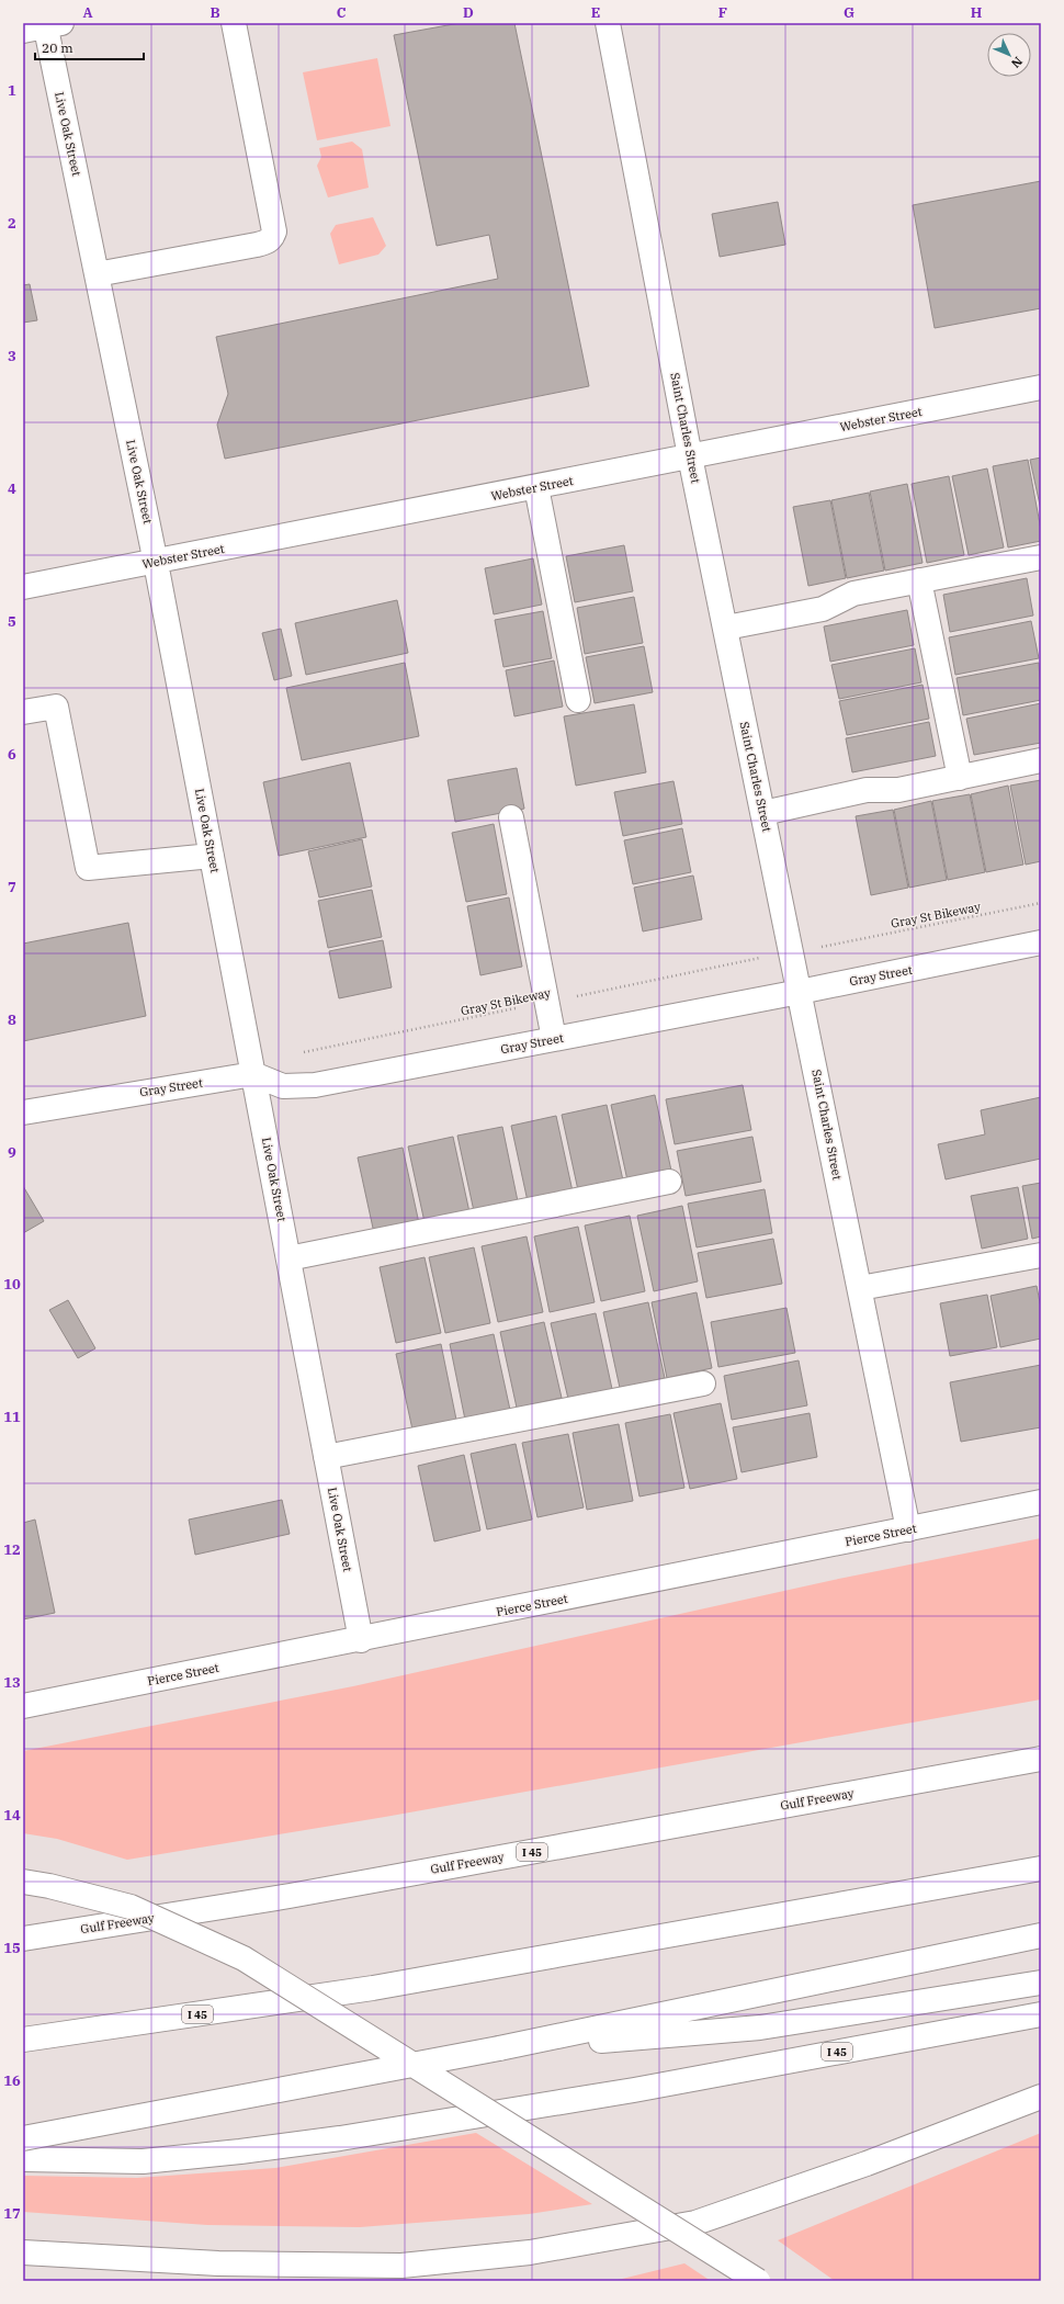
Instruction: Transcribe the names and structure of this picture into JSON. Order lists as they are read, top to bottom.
{
  "streets": {
    "main road": [
      "Live Oak Street",
      "Webster Street",
      "Saint Charles Street",
      "Gray Street",
      "Pierce Street",
      "Gulf Freeway",
      "I 45"
    ],
    "path": ["Gray St Bikeway"]
  },
  "crossings": [
    ["Live Oak Street", "Webster Street"],
    ["Live Oak Street", "Gray St Bikeway"],
    ["Live Oak Street", "Gray Street"],
    ["Live Oak Street", "Pierce Street"],
    ["Webster Street", "Saint Charles Street"],
    ["Saint Charles Street", "Gray Street"],
    ["Saint Charles Street", "Pierce Street"],
    ["Gray St Bikeway", "Gray Street"]
  ],
  "scale_bar": "20 m",
  "north": "bottom right",
  "grid": {
    "columns": [
      "A",
      "B",
      "C",
      "D",
      "E",
      "F",
      "G",
      "H"
    ],
    "rows": [
      "1",
      "2",
      "3",
      "4",
      "5",
      "6",
      "7",
      "8",
      "9",
      "10",
      "11",
      "12",
      "13",
      "14",
      "15",
      "16",
      "17"
    ]
  }
}
